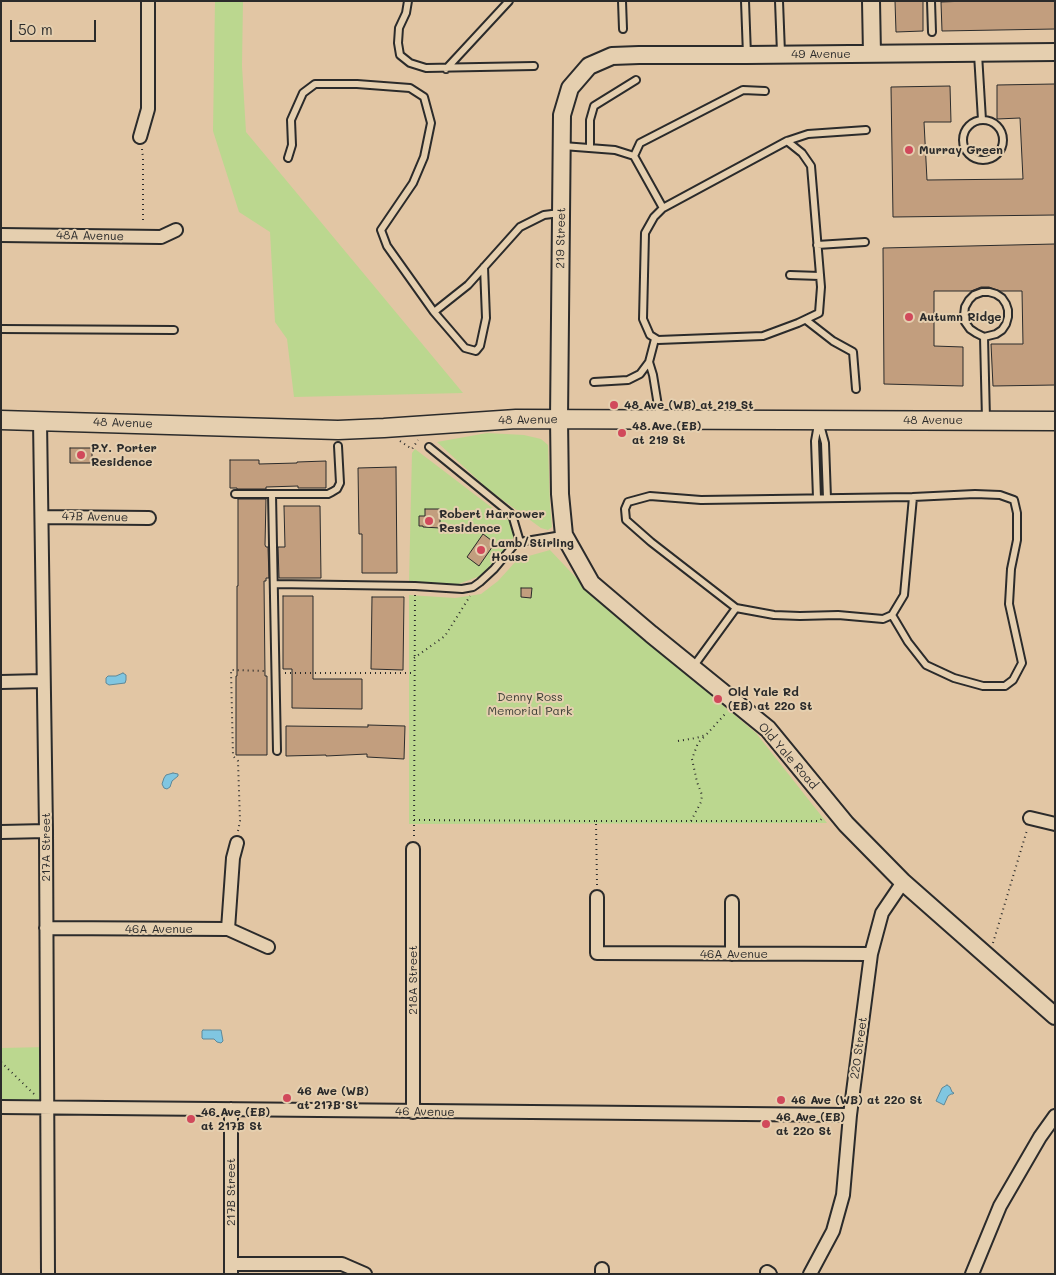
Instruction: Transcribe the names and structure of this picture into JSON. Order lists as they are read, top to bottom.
{
  "streets": {
    "main road": ["48 Avenue"],
    "street": [
      "49 Avenue",
      "48A Avenue",
      "219 Street",
      "47B Avenue",
      "Old Yale Road",
      "217A Street",
      "46A Avenue",
      "218A Street",
      "220 Street",
      "46 Avenue",
      "217B Street"
    ]
  },
  "crossings": [
    ["49 Avenue", "219 Street"],
    ["219 Street", "48 Avenue"],
    ["219 Street", "Old Yale Road"],
    ["48 Avenue", "Old Yale Road"],
    ["48 Avenue", "217A Street"],
    ["47B Avenue", "217A Street"],
    ["Old Yale Road", "220 Street"],
    ["217A Street", "46A Avenue"],
    ["217A Street", "46 Avenue"],
    ["46A Avenue", "220 Street"],
    ["218A Street", "46 Avenue"],
    ["220 Street", "46 Avenue"],
    ["46 Avenue", "217B Street"]
  ],
  "parks": ["Denny Ross Memorial Park"],
  "places": [
    "Murray Green",
    "Autumn Ridge",
    "48 Ave (WB) at 219 St",
    "48 Ave (EB) at 219 St",
    "P.Y. Porter Residence",
    "Robert Harrower Residence",
    "Lamb/Stirling House",
    "Old Yale Rd (EB) at 220 St",
    "46 Ave (WB) at 217B St",
    "46 Ave (WB) at 220 St",
    "46 Ave (EB) at 217B St",
    "46 Ave (EB) at 220 St"
  ],
  "scale_bar": "50 m"
}
